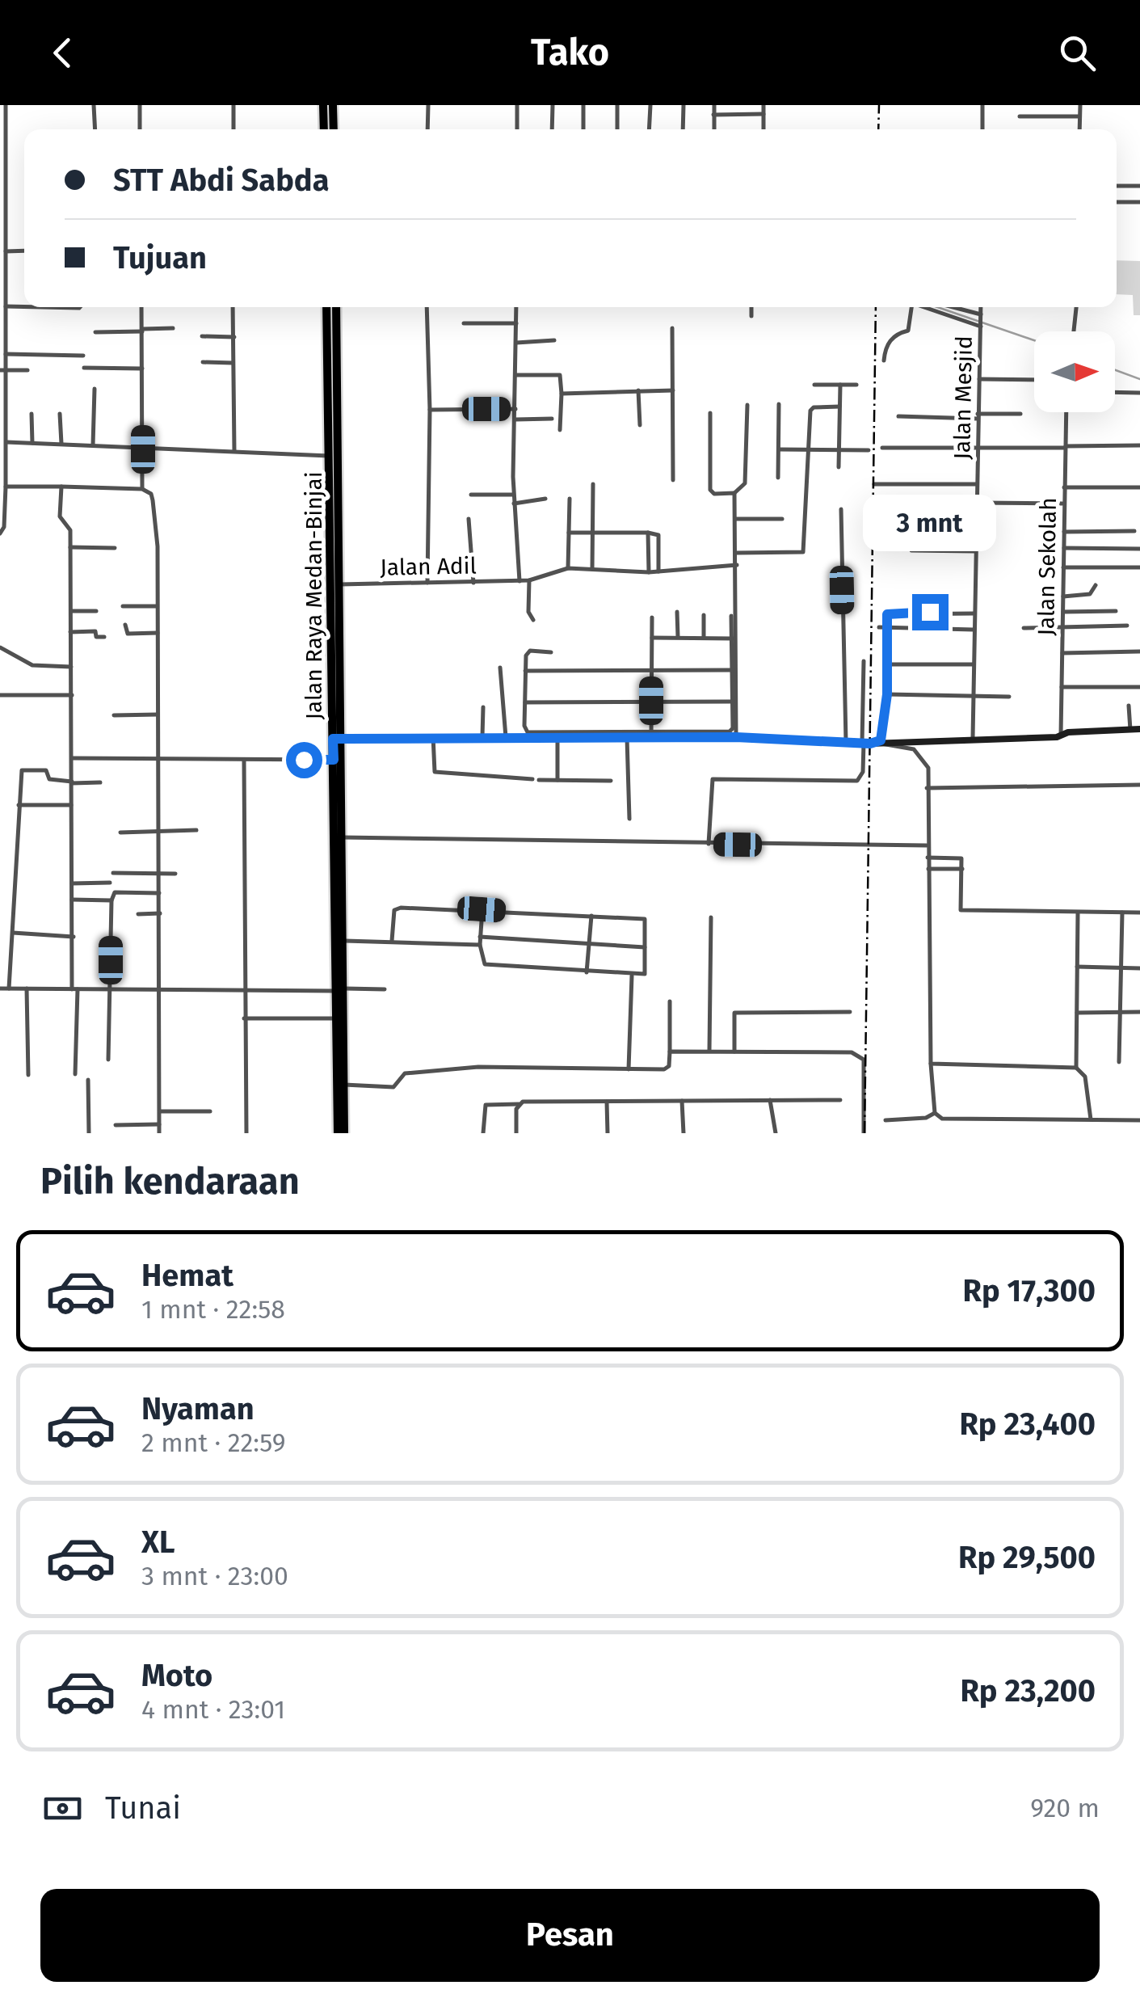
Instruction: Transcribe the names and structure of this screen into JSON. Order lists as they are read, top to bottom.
{
  "streets": {
    "highway": ["Jalan Raya Medan-Binjai"],
    "street": ["Jalan Mesjid", "Jalan Adil", "Jalan Sekolah"]
  },
  "crossings": [
    ["Jalan Adil", "Jalan Raya Medan-Binjai"]
  ],
  "north": "right",
  "page": {
    "header": "Tako",
    "banner": ["STT Abdi Sabda", "Tujuan"],
    "bubble": "3 mnt",
    "heading": "Pilih kendaraan",
    "list": [
      {
        "name": "Hemat",
        "note": "1 mnt · 22:58",
        "value": "Rp 17,300"
      },
      {
        "name": "Nyaman",
        "note": "2 mnt · 22:59",
        "value": "Rp 23,400"
      },
      {
        "name": "XL",
        "note": "3 mnt · 23:00",
        "value": "Rp 29,500"
      },
      {
        "name": "Moto",
        "note": "4 mnt · 23:01",
        "value": "Rp 23,200"
      }
    ],
    "pay": ["Tunai", "920 m"],
    "buttons": "Pesan"
  }
}
